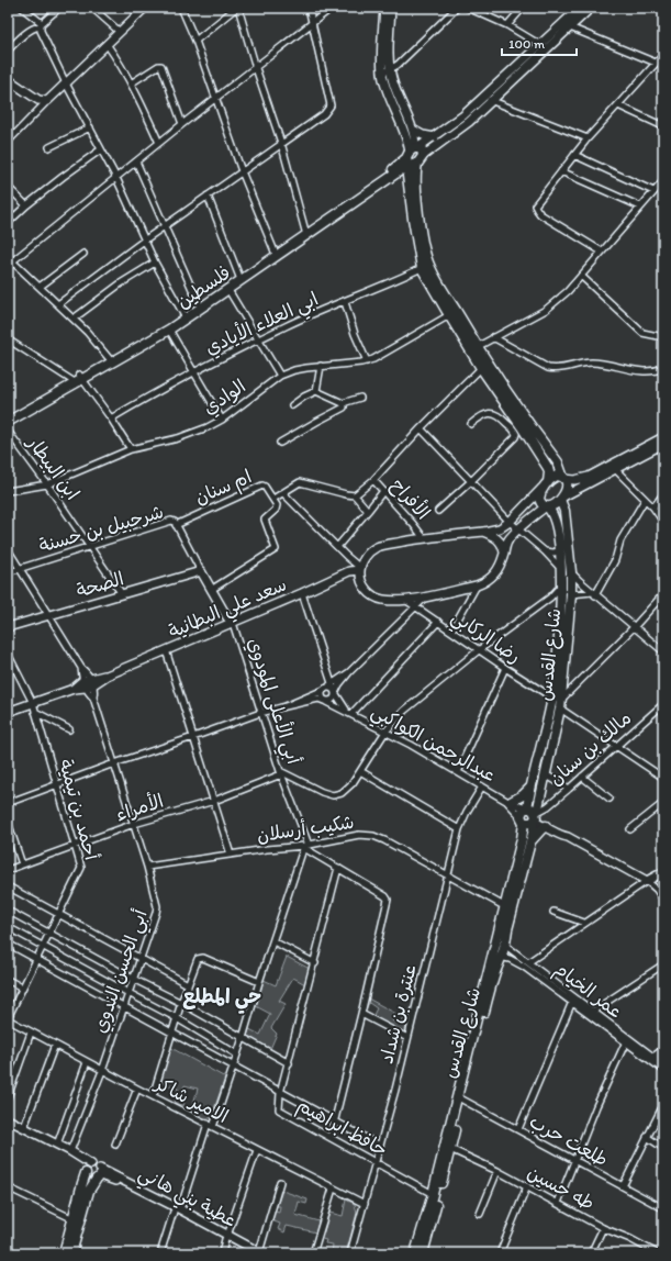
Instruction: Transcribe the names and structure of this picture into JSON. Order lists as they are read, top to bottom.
{
  "streets": {
    "main road": [
      "فلسطين",
      "الصحة",
      "سعد علي البطانية",
      "شارع القدس",
      "أبي الأعلى المودوي",
      "عطية بني هاني"
    ],
    "street": [
      "ابي العلاء الأيادي",
      "الوادي",
      "ابن البيطار",
      "ام سنان",
      "الأفراح",
      "شرحبيل بن حسنة",
      "رضا الركابي",
      "عبدالرحمن الكواكبي",
      "مالك بن سنان",
      "الأمراء",
      "أحمد بن تيمية",
      "شكيب أرسلان",
      "أبي الحسن الندوي",
      "عمر الخيام",
      "عنترة بن شداد",
      "الامير شاكر",
      "حافظ ابراهيم",
      "طلعت حرب",
      "طه حسين"
    ]
  },
  "crossings": [
    ["الوادي", "ابن البيطار"],
    ["ابن البيطار", "شرحبيل بن حسنة"],
    ["ابن البيطار", "الصحة"],
    ["ام سنان", "شرحبيل بن حسنة"],
    ["ام سنان", "أبي الأعلى المودوي"],
    ["شرحبيل بن حسنة", "الصحة"],
    ["شرحبيل بن حسنة", "أبي الأعلى المودوي"],
    ["الصحة", "أبي الأعلى المودوي"],
    ["سعد علي البطانية", "أبي الأعلى المودوي"],
    ["سعد علي البطانية", "عبدالرحمن الكواكبي"],
    ["سعد علي البطانية", "أحمد بن تيمية"],
    ["سعد علي البطانية", "أبي الحسن الندوي"],
    ["رضا الركابي", "شارع القدس"],
    ["رضا الركابي", "مالك بن سنان"],
    ["شارع القدس", "مالك بن سنان"],
    ["شارع القدس", "عمر الخيام"],
    ["شارع القدس", "طلعت حرب"],
    ["شارع القدس", "طه حسين"],
    ["أبي الأعلى المودوي", "الأمراء"],
    ["أبي الأعلى المودوي", "شكيب أرسلان"],
    ["عبدالرحمن الكواكبي", "عنترة بن شداد"],
    ["الأمراء", "أحمد بن تيمية"],
    ["الأمراء", "أبي الحسن الندوي"],
    ["أحمد بن تيمية", "الامير شاكر"],
    ["شكيب أرسلان", "أبي الحسن الندوي"],
    ["شكيب أرسلان", "عنترة بن شداد"],
    ["أبي الحسن الندوي", "الامير شاكر"],
    ["عنترة بن شداد", "الامير شاكر"],
    ["عنترة بن شداد", "حافظ ابراهيم"]
  ],
  "districts": ["حي المطلع"],
  "scale_bar": "100 m"
}
